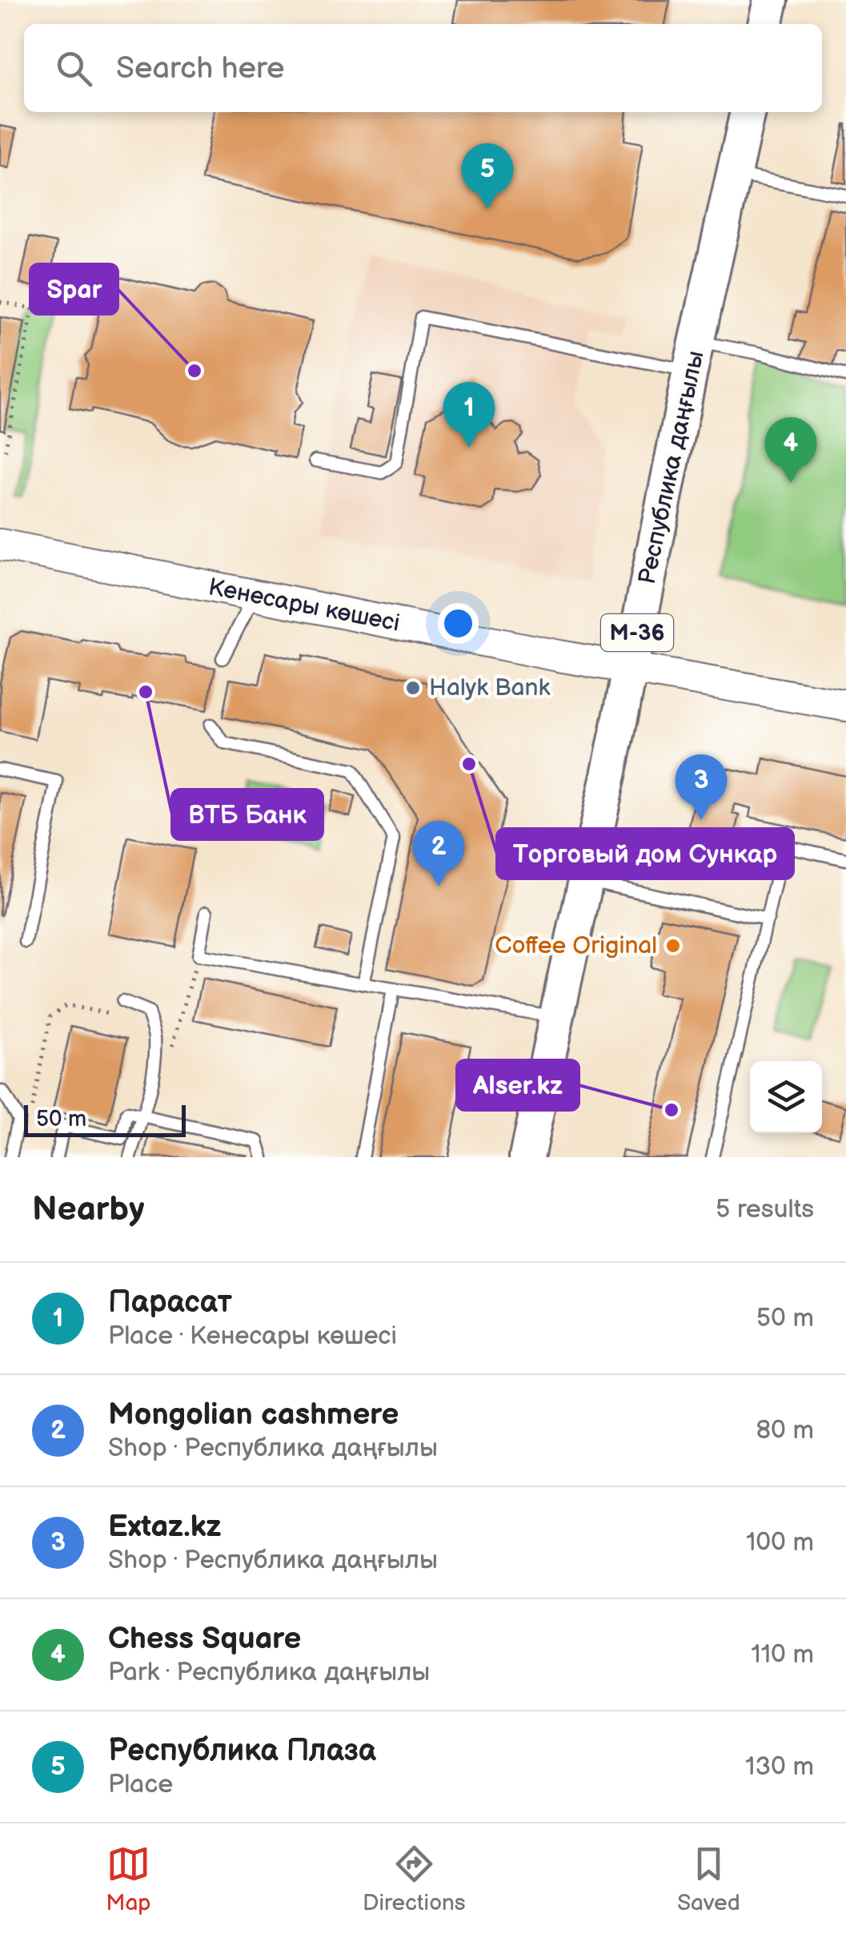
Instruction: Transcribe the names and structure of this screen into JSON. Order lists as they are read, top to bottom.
{
  "streets": {
    "main road": ["Республика даңғылы", "Кенесары көшесі", "M-36"]
  },
  "crossings": [
    ["Республика даңғылы", "Кенесары көшесі"]
  ],
  "places": [
    "Spar",
    "Halyk Bank",
    "ВТБ Банк",
    "Торговый дом Сункар",
    "Coffee Original",
    "Alser.kz"
  ],
  "scale_bar": "50 m",
  "page": {
    "search": "Search here",
    "pins": [
      "5",
      "1",
      "4",
      "3",
      "2"
    ],
    "scale": "50 m",
    "heading": ["Nearby", "5 results"],
    "list": [
      {
        "mark": "1",
        "name": "Парасат",
        "note": "Place · Кенесары көшесі",
        "value": "50 m"
      },
      {
        "mark": "2",
        "name": "Mongolian cashmere",
        "note": "Shop · Республика даңғылы",
        "value": "80 m"
      },
      {
        "mark": "3",
        "name": "Extaz.kz",
        "note": "Shop · Республика даңғылы",
        "value": "100 m"
      },
      {
        "mark": "4",
        "name": "Chess Square",
        "note": "Park · Республика даңғылы",
        "value": "110 m"
      },
      {
        "mark": "5",
        "name": "Республика Плаза",
        "note": "Place",
        "value": "130 m"
      }
    ],
    "nav": ["Map", "Directions", "Saved"]
  }
}
